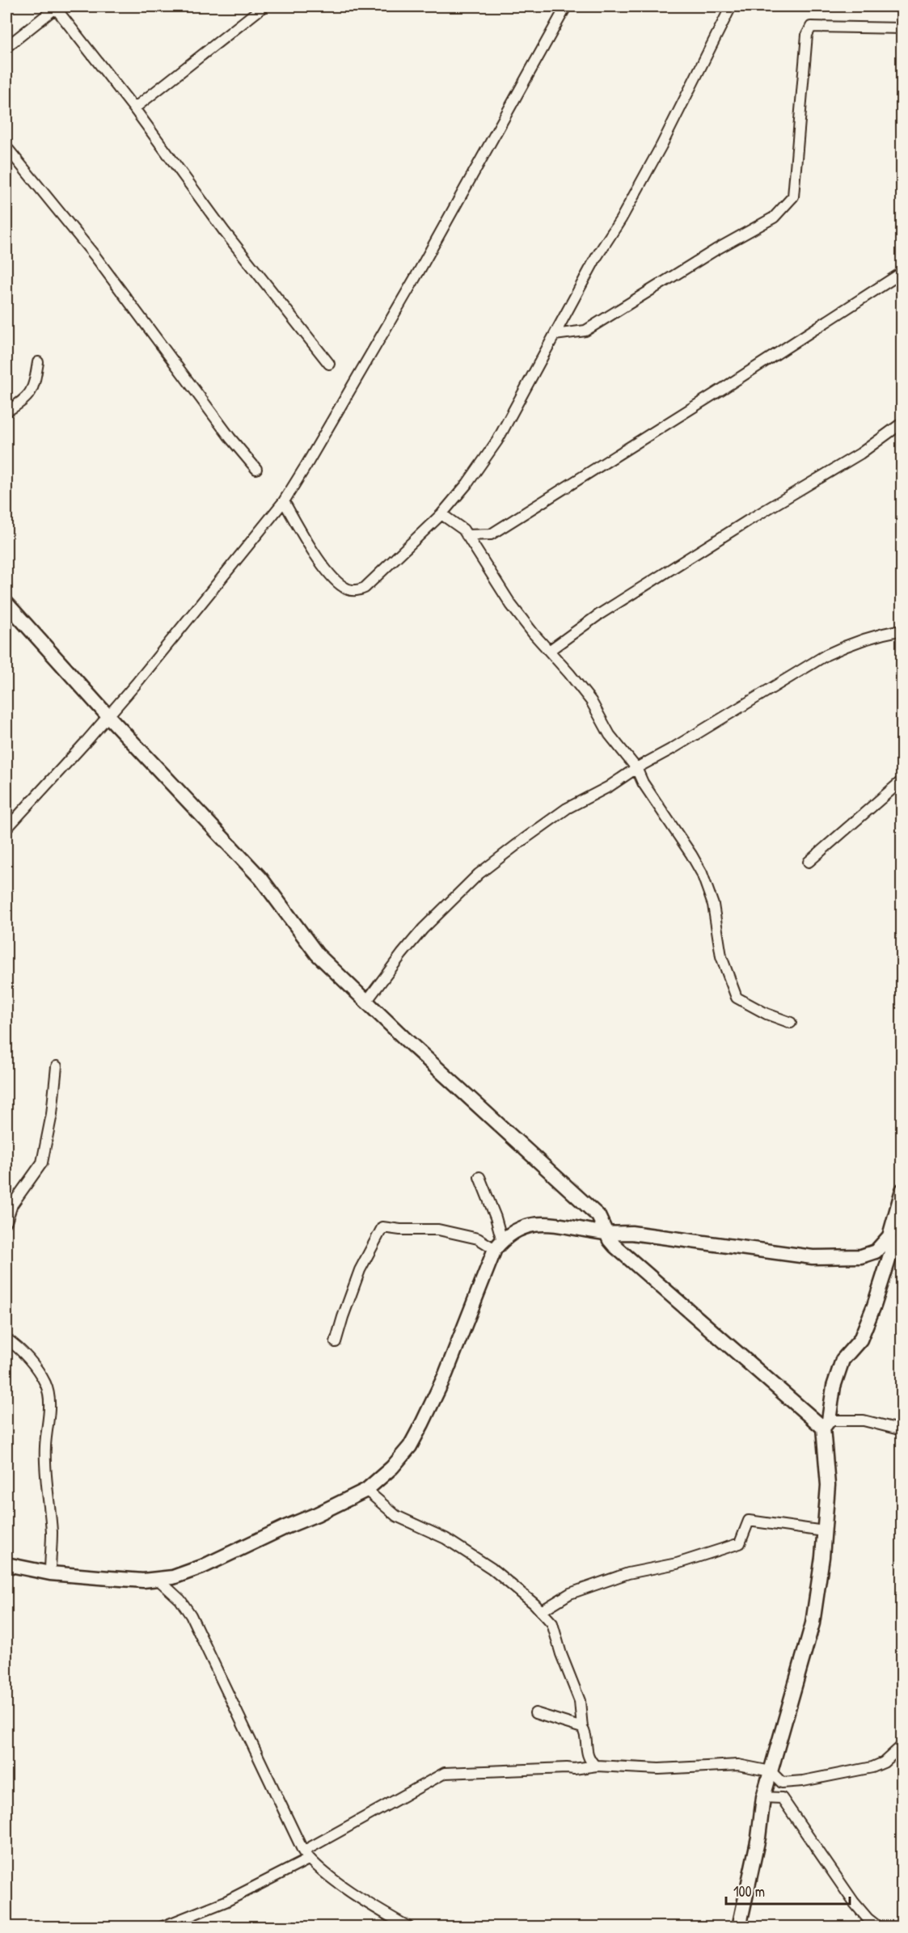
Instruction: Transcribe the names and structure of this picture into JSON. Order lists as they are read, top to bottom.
{
  "scale_bar": "100 m"
}
